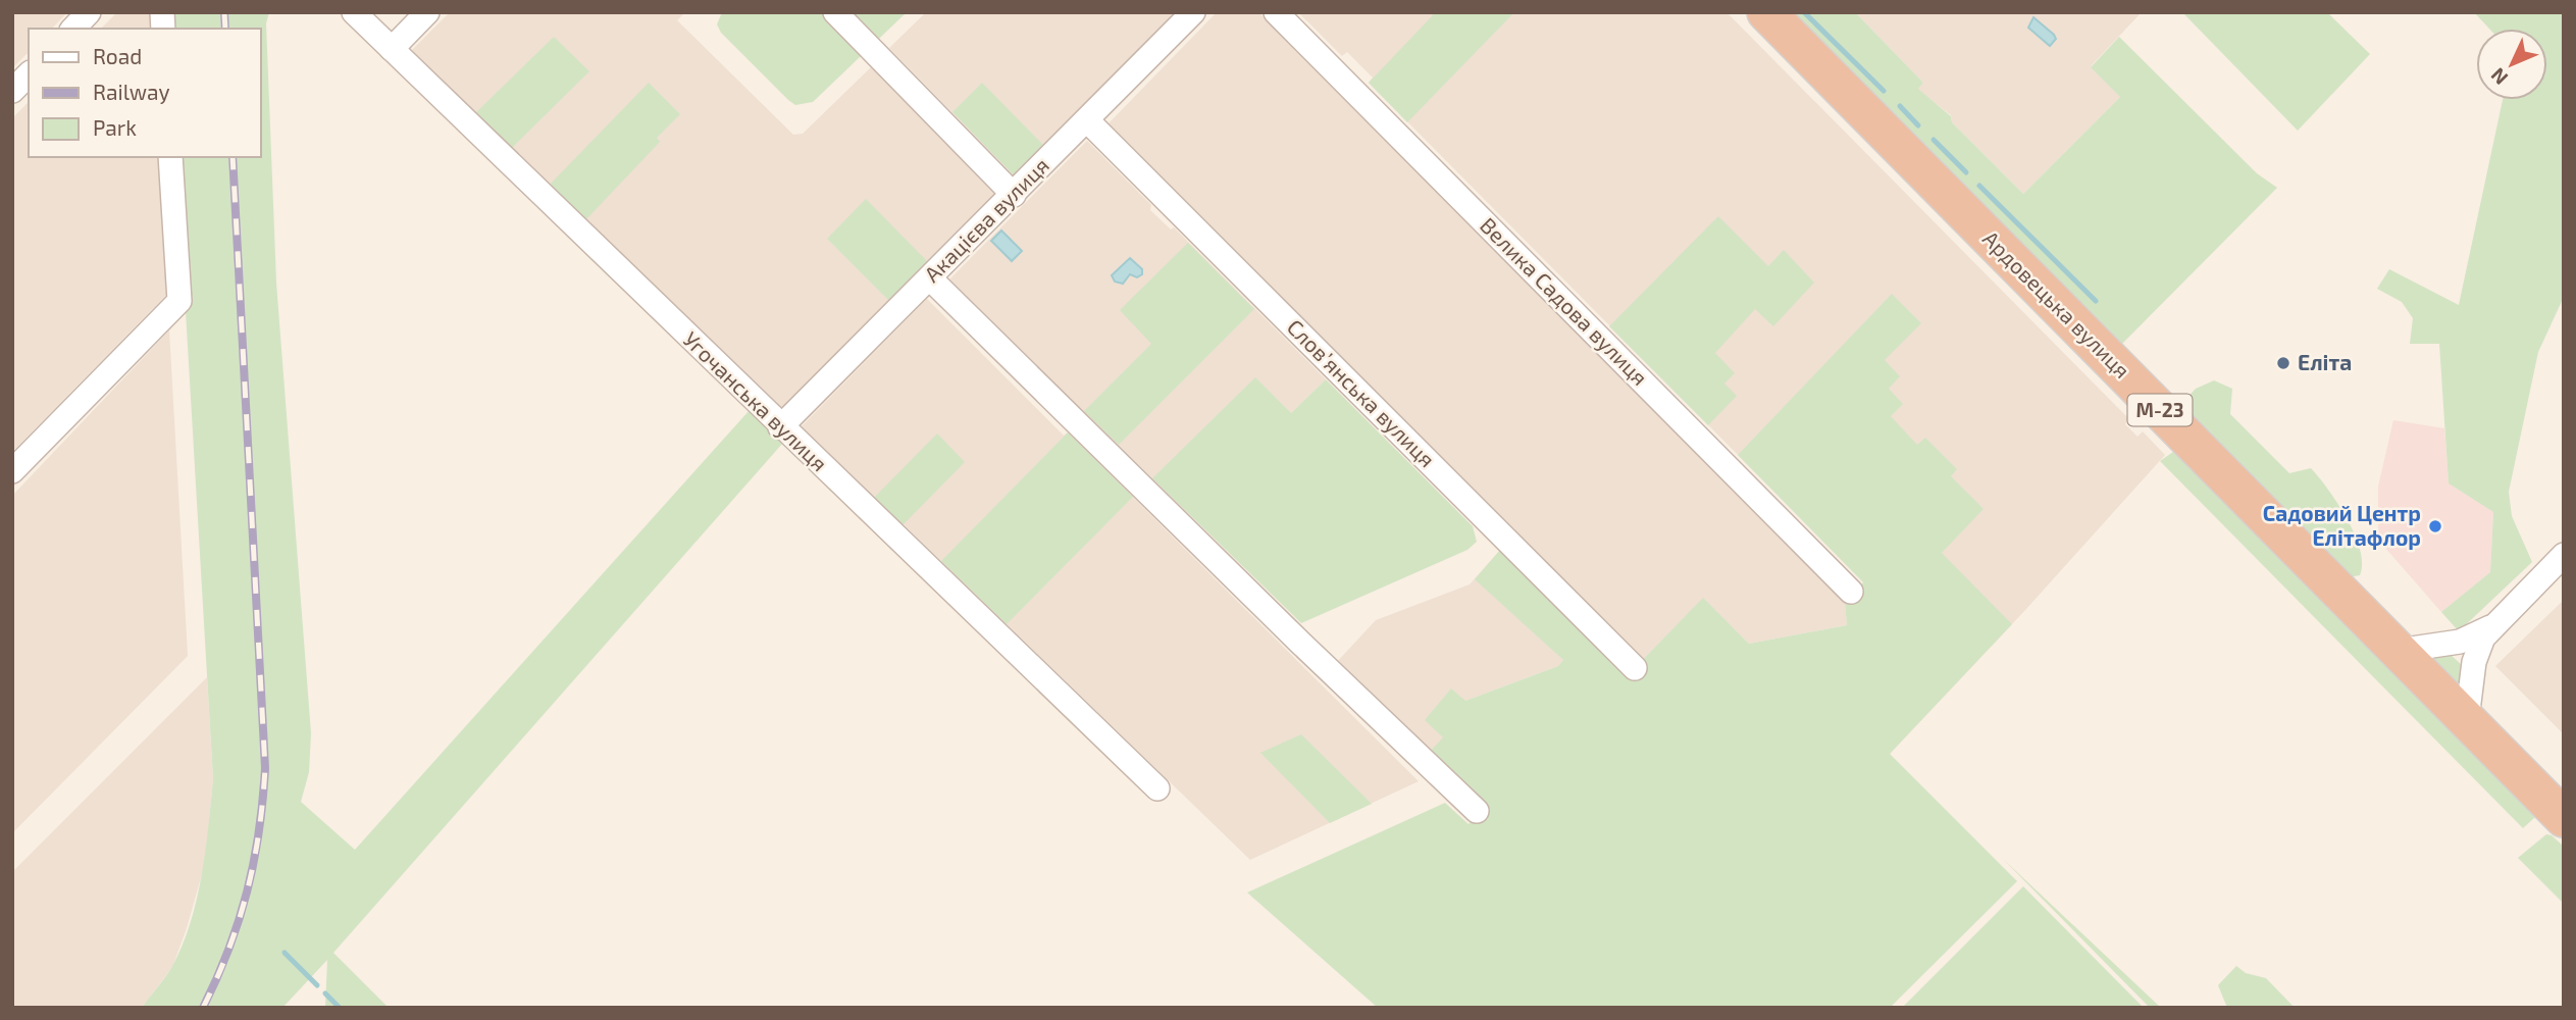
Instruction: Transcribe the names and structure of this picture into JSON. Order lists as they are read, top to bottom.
{
  "streets": {
    "highway": ["Ардовецька вулиця", "М-23"],
    "street": [
      "Акацієва вулиця",
      "Велика Садова вулиця",
      "Словʼянська вулиця",
      "Угочанська вулиця"
    ]
  },
  "crossings": [
    ["Акацієва вулиця", "Словʼянська вулиця"],
    ["Акацієва вулиця", "Угочанська вулиця"]
  ],
  "places": ["Еліта", "Садовий Центр Елітафлор"],
  "legend": ["Road", "Railway", "Park"],
  "north": "bottom left"
}
